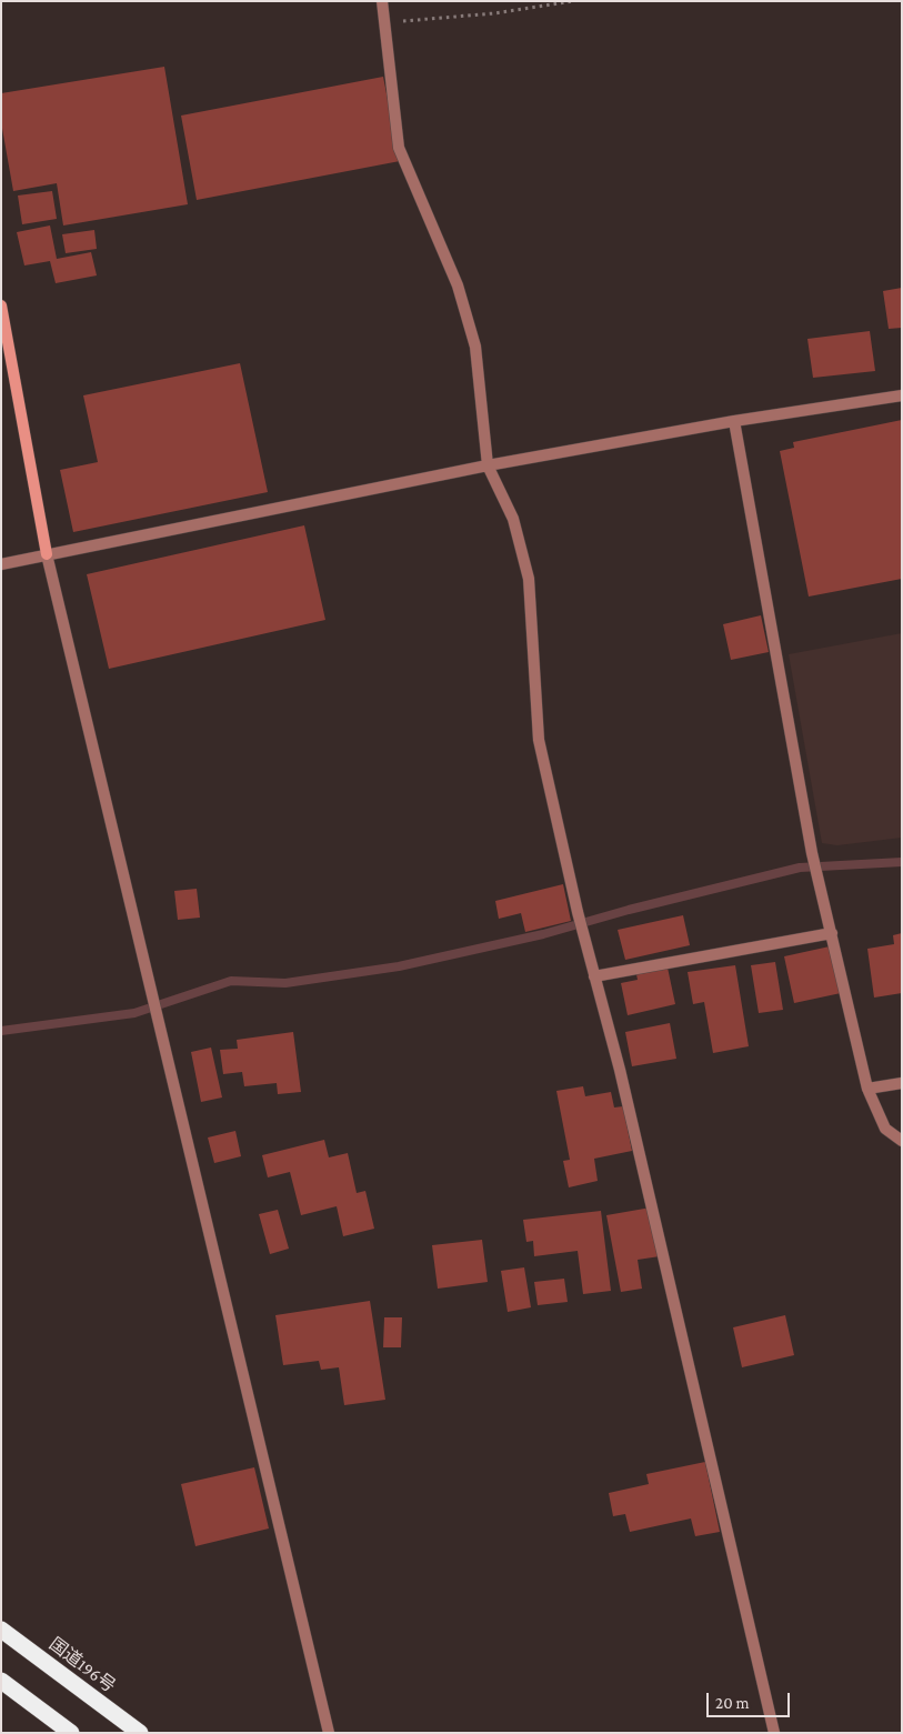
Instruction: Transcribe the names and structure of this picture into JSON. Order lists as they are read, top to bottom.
{
  "streets": {
    "highway": ["国道196号"]
  },
  "scale_bar": "20 m"
}
